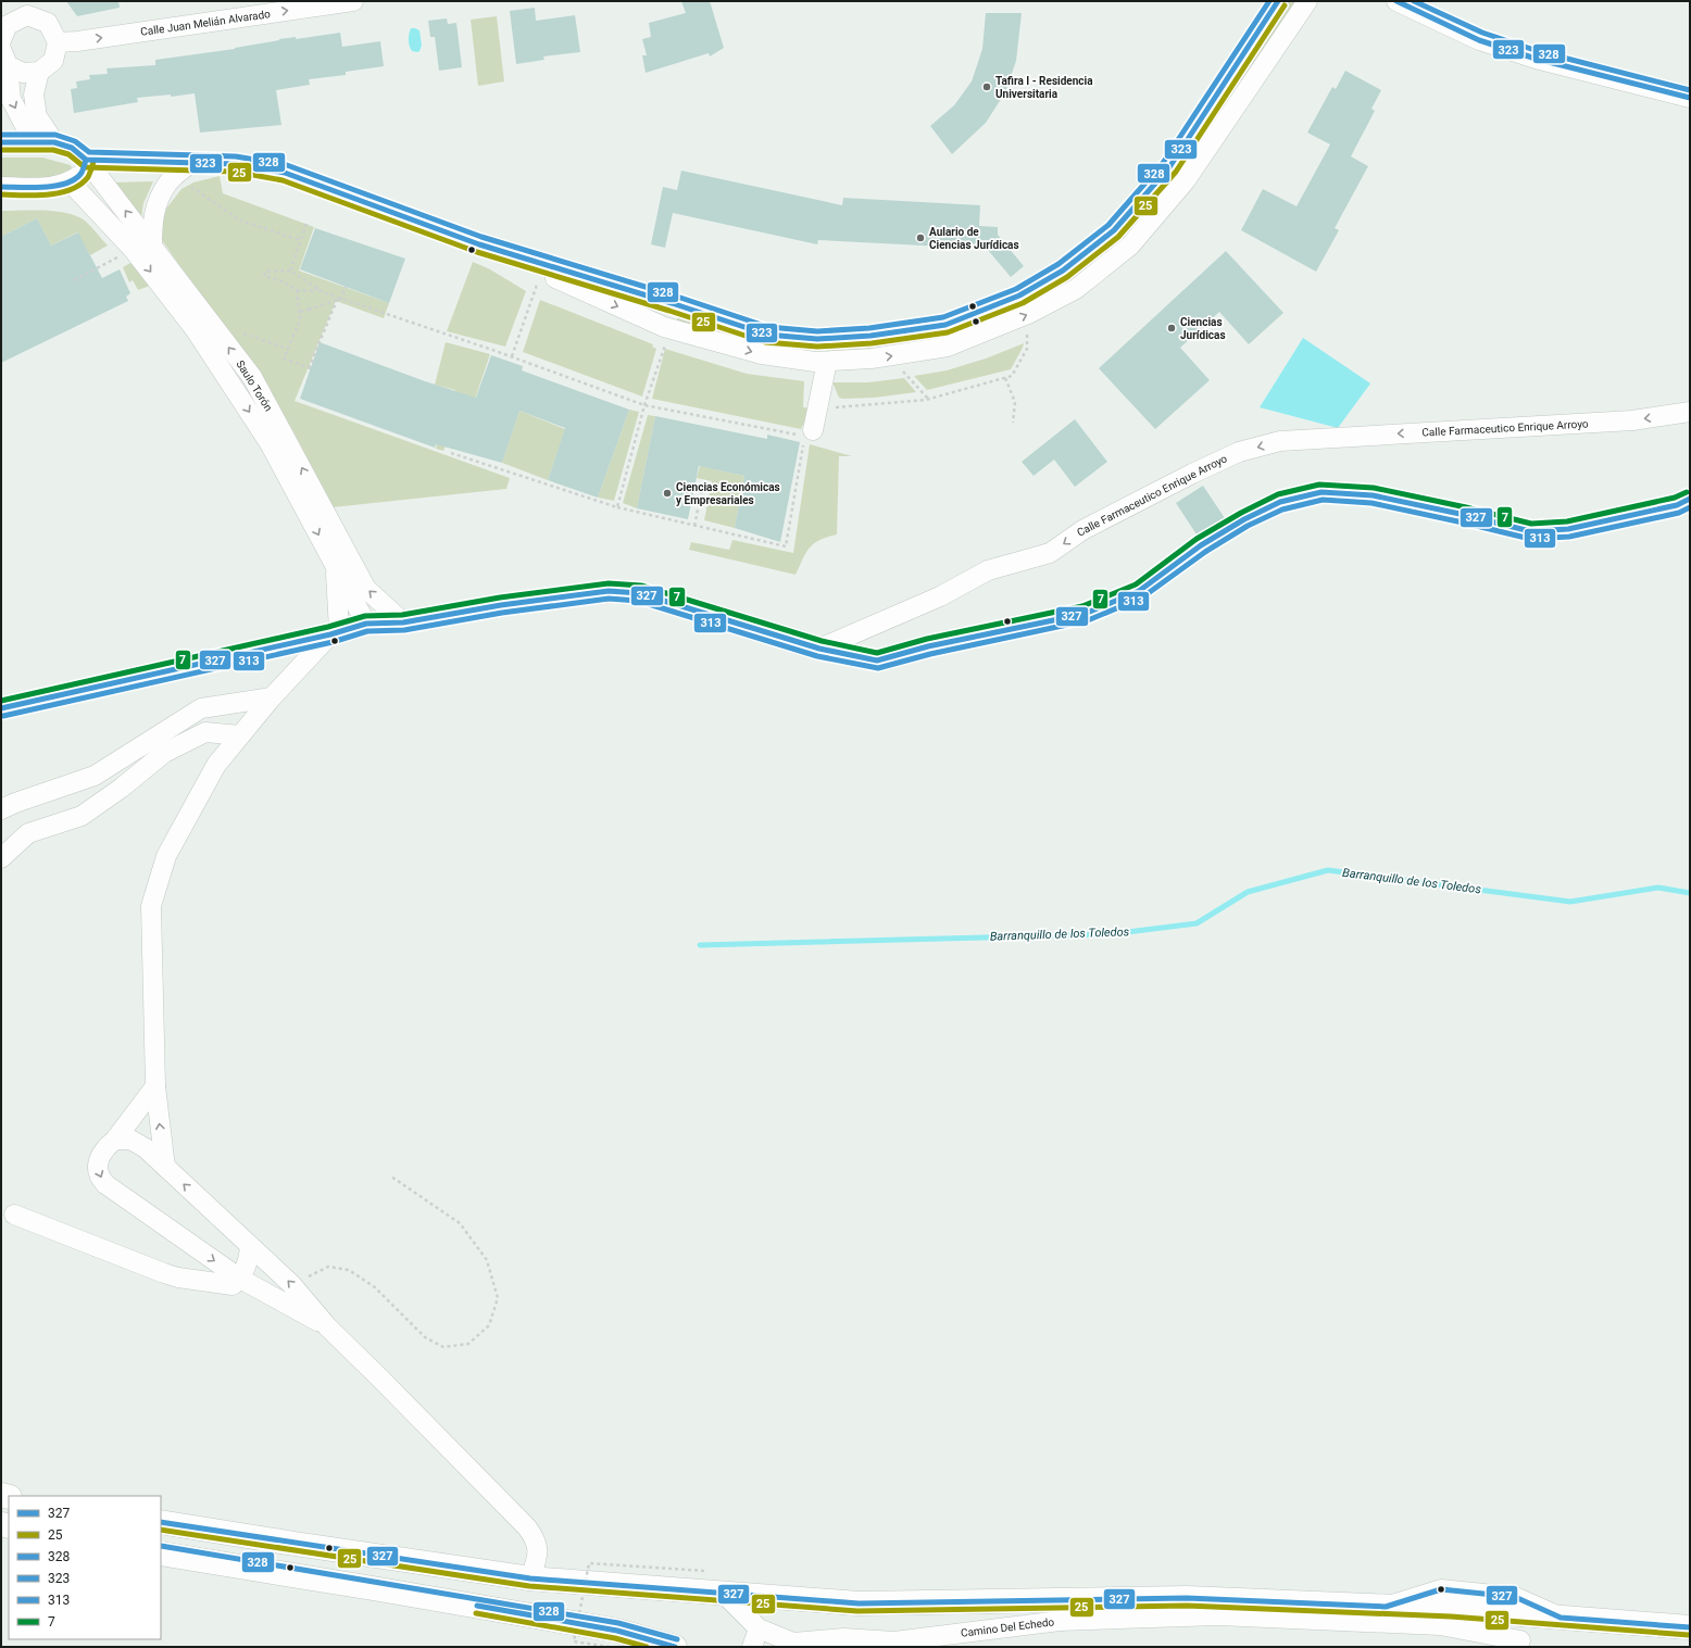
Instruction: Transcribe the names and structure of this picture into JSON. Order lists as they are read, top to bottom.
{
  "streets": {
    "street": [
      "Calle Juan Melián Alvarado",
      "Saulo Torón",
      "Calle Farmaceutico Enrique Arroyo",
      "Camino Del Echedo"
    ]
  },
  "water": ["Barranquillo de los Toledos"],
  "places": [
    "Tafira I - Residencia Universitaria",
    "Aulario de Ciencias Jurídicas",
    "Ciencias Jurídicas",
    "Ciencias Económicas y Empresariales"
  ],
  "lines": [
    "transit line 328",
    "transit line 323",
    "transit line 25",
    "transit line 7",
    "transit line 327",
    "transit line 313"
  ],
  "legend": [
    "327",
    "25",
    "328",
    "323",
    "313",
    "7"
  ]
}
